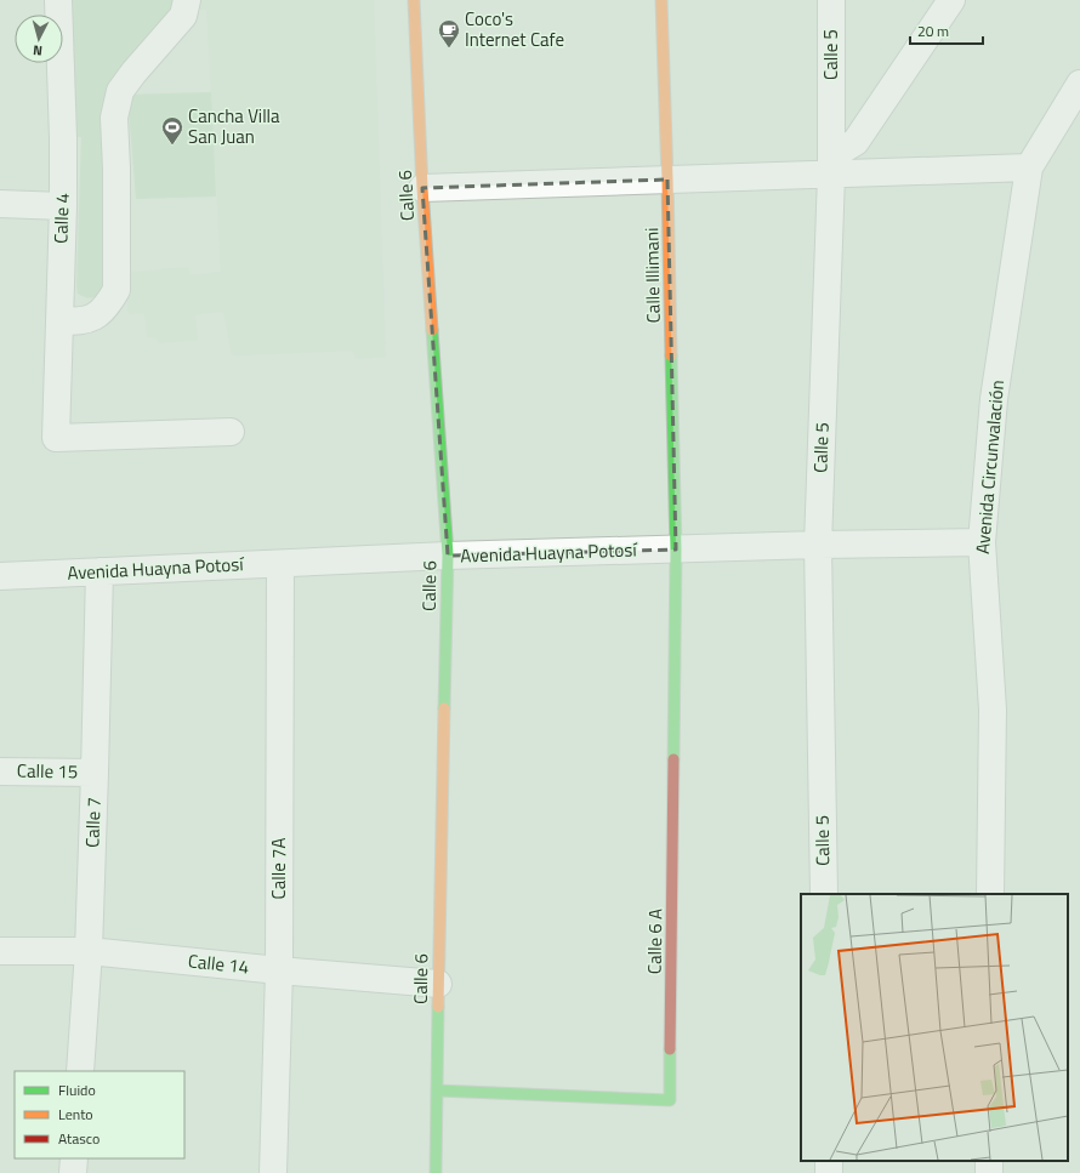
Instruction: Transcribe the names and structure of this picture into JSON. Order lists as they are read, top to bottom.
{
  "streets": {
    "street": [
      "Calle 5",
      "Calle 6",
      "Calle 4",
      "Calle Illimani",
      "Avenida Circunvalación",
      "Avenida Huayna Potosí",
      "Calle 15",
      "Calle 7",
      "Calle 7A",
      "Calle 6 A",
      "Calle 14"
    ]
  },
  "crossings": [
    ["Calle 5", "Avenida Huayna Potosí"],
    ["Calle 6", "Avenida Huayna Potosí"],
    ["Calle 6", "Calle 6 A"],
    ["Calle 6", "Calle 14"],
    ["Calle Illimani", "Avenida Huayna Potosí"],
    ["Calle Illimani", "Calle 6 A"],
    ["Avenida Circunvalación", "Avenida Huayna Potosí"],
    ["Avenida Huayna Potosí", "Calle 7"],
    ["Avenida Huayna Potosí", "Calle 7A"],
    ["Avenida Huayna Potosí", "Calle 6 A"],
    ["Calle 15", "Calle 7"],
    ["Calle 7", "Calle 14"],
    ["Calle 7A", "Calle 14"]
  ],
  "places": {
    "cafe": ["Coco's Internet Cafe"],
    "sports": ["Cancha Villa San Juan"]
  },
  "legend": ["Fluido", "Lento", "Atasco"],
  "scale_bar": "20 m",
  "north": "bottom"
}
